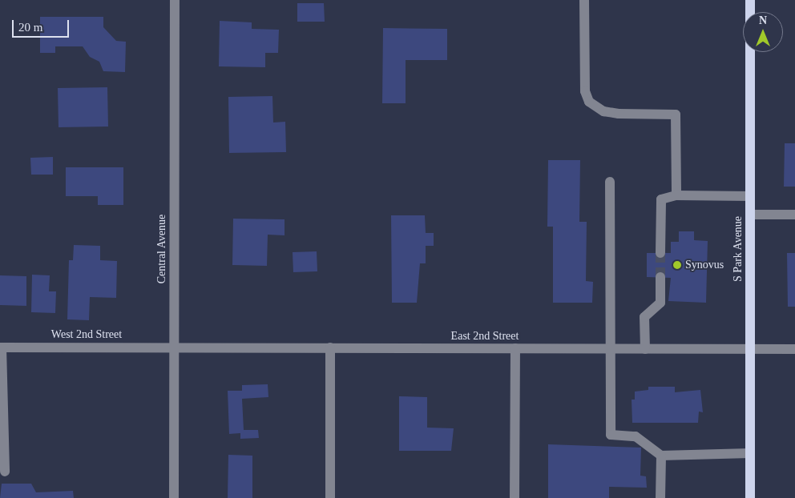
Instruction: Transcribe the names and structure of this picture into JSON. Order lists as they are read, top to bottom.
{
  "streets": {
    "main road": ["S Park Avenue"],
    "street": ["Central Avenue", "West 2nd Street", "East 2nd Street"]
  },
  "crossings": [
    ["Central Avenue", "West 2nd Street"],
    ["Central Avenue", "East 2nd Street"],
    ["S Park Avenue", "East 2nd Street"],
    ["West 2nd Street", "East 2nd Street"]
  ],
  "places": ["Synovus"],
  "scale_bar": "20 m",
  "north": "top"
}
